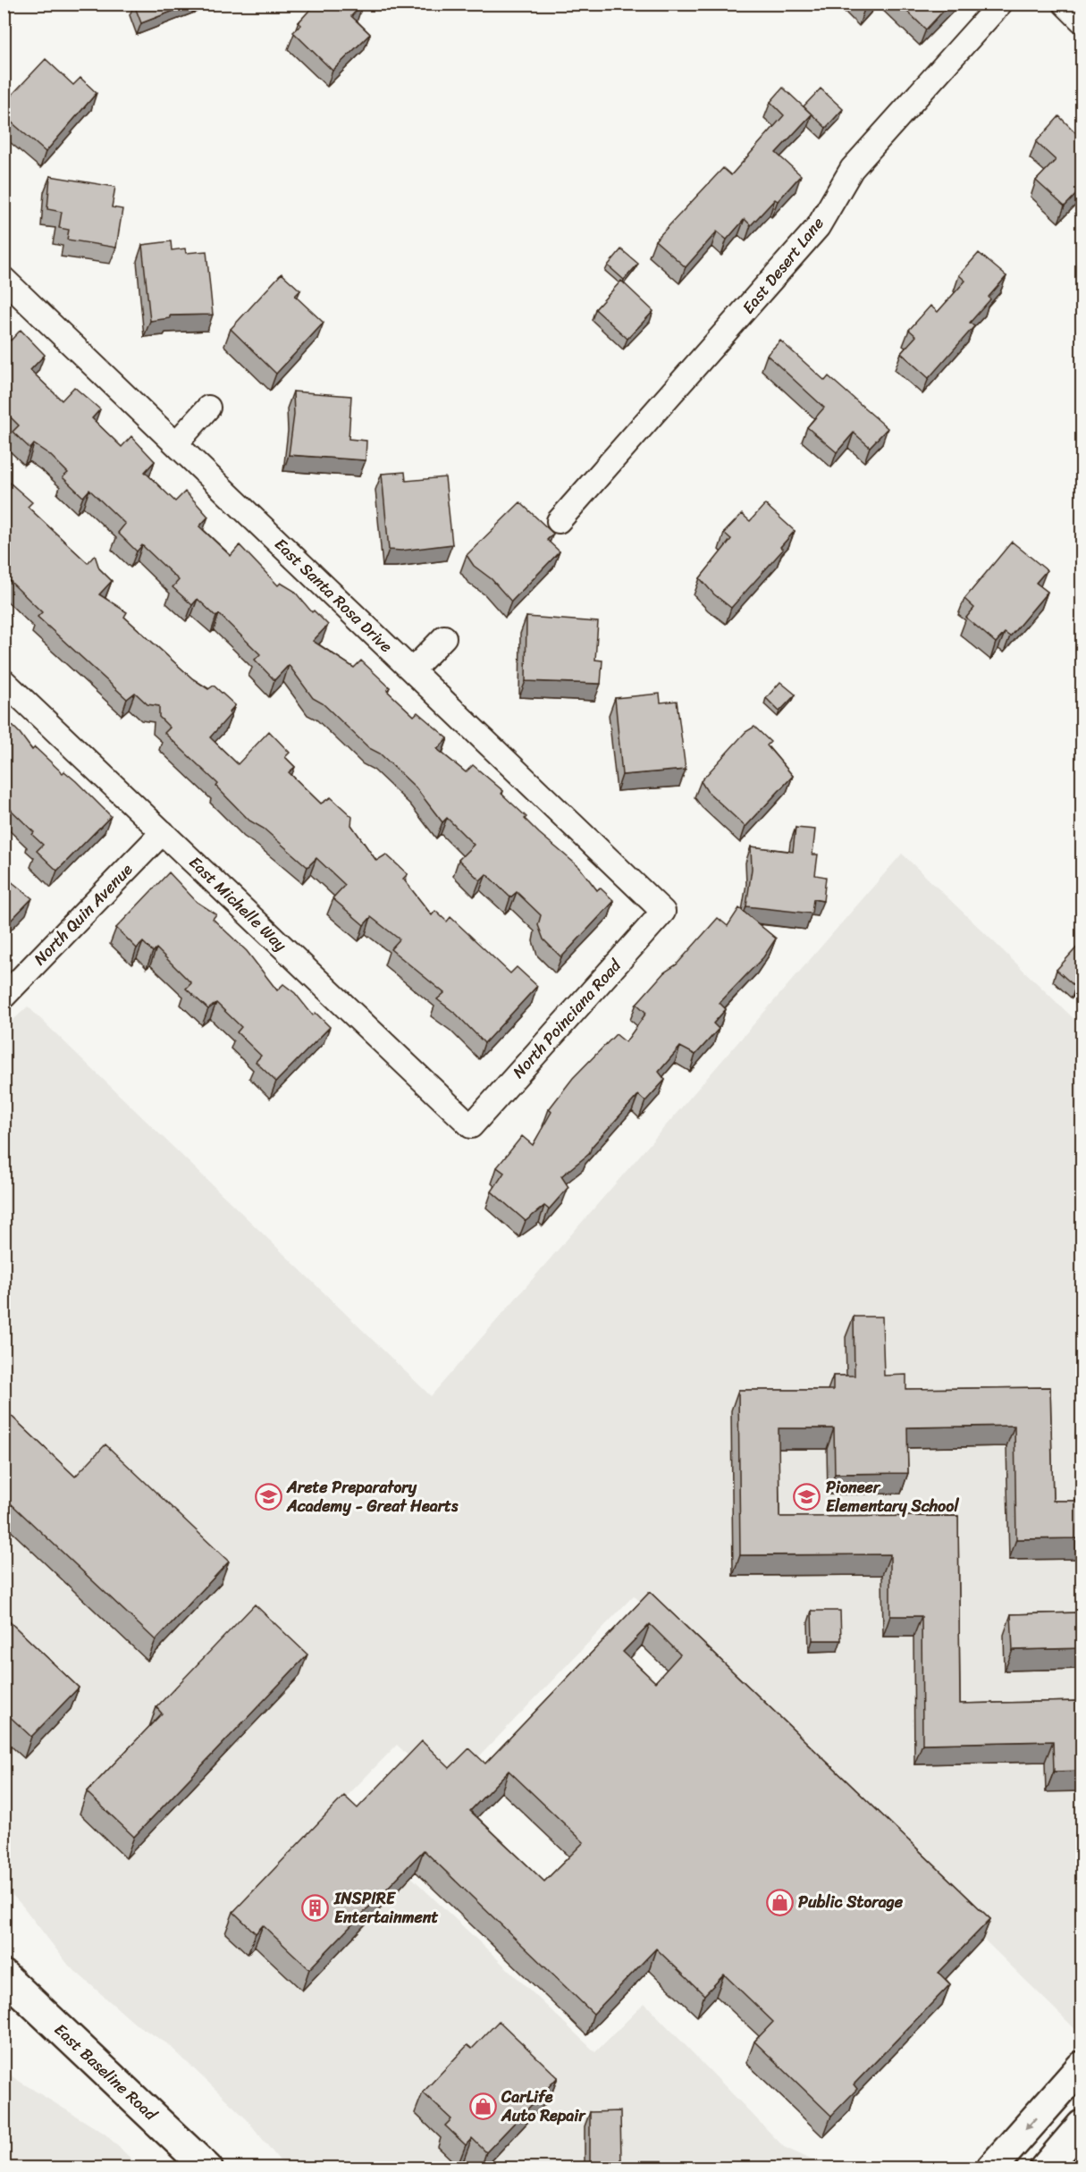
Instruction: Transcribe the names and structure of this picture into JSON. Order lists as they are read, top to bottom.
{
  "streets": {
    "main road": ["East Baseline Road"],
    "street": [
      "East Desert Lane",
      "East Santa Rosa Drive",
      "East Michelle Way",
      "North Quin Avenue",
      "North Poinciana Road"
    ]
  },
  "crossings": [
    ["East Santa Rosa Drive", "North Poinciana Road"],
    ["East Michelle Way", "North Quin Avenue"],
    ["East Michelle Way", "North Poinciana Road"]
  ],
  "places": {
    "school or university": ["Arete Preparatory Academy - Great Hearts", "Pioneer Elementary School"],
    "shop": ["Public Storage", "CarLife Auto Repair"],
    "building": ["INSPIRE Entertainment"]
  }
}
